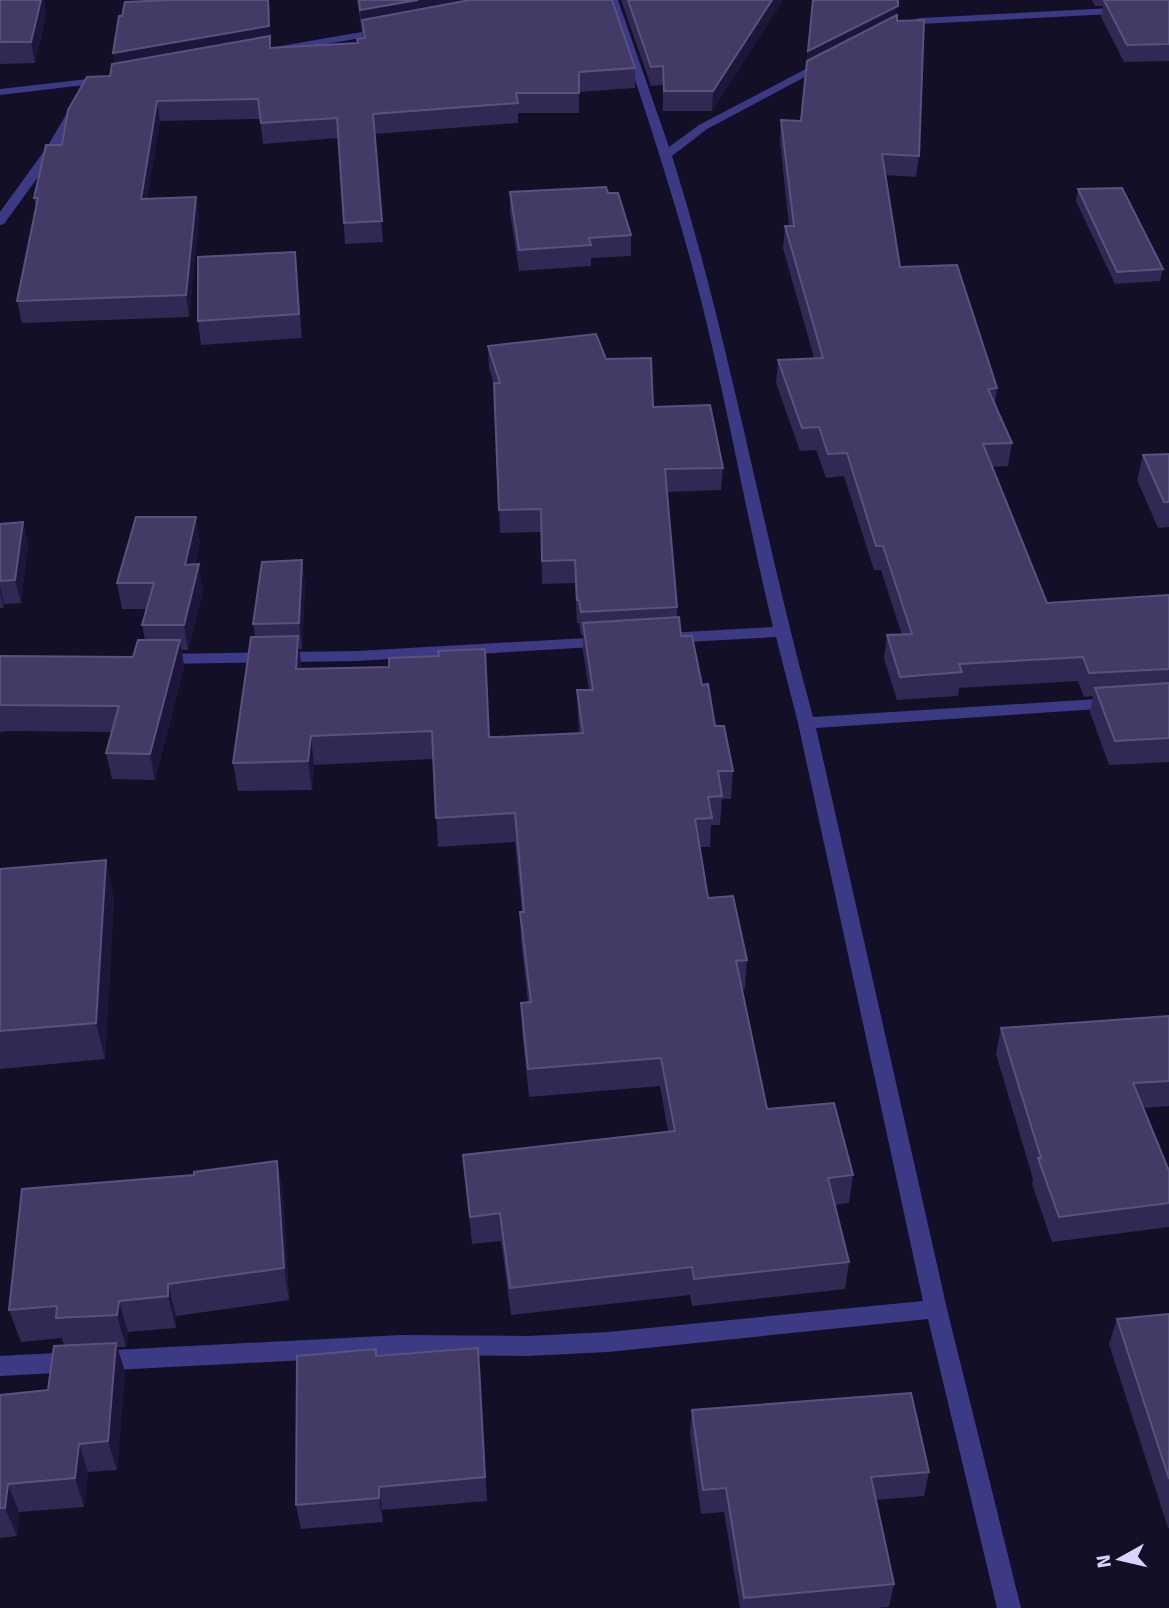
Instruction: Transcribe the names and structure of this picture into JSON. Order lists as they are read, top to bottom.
{
  "north": "left"
}
